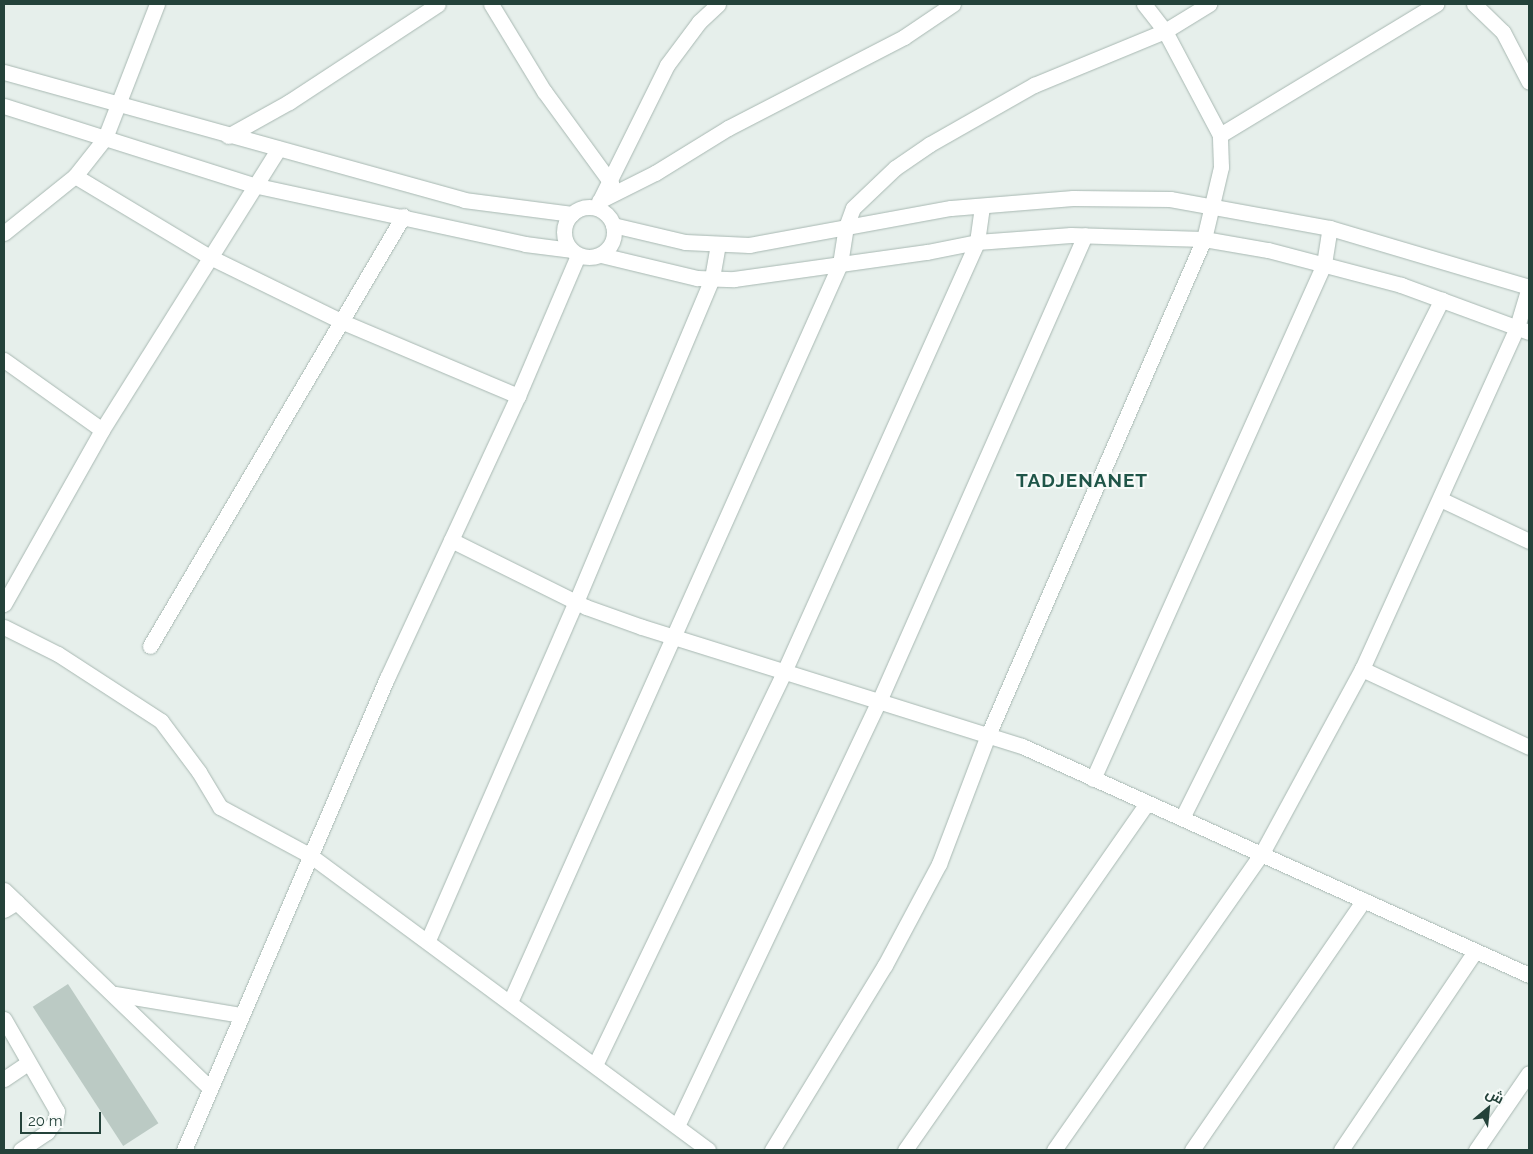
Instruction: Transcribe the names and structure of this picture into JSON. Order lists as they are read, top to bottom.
{
  "districts": ["TADJENANET"],
  "scale_bar": "20 m",
  "north": "top right"
}
